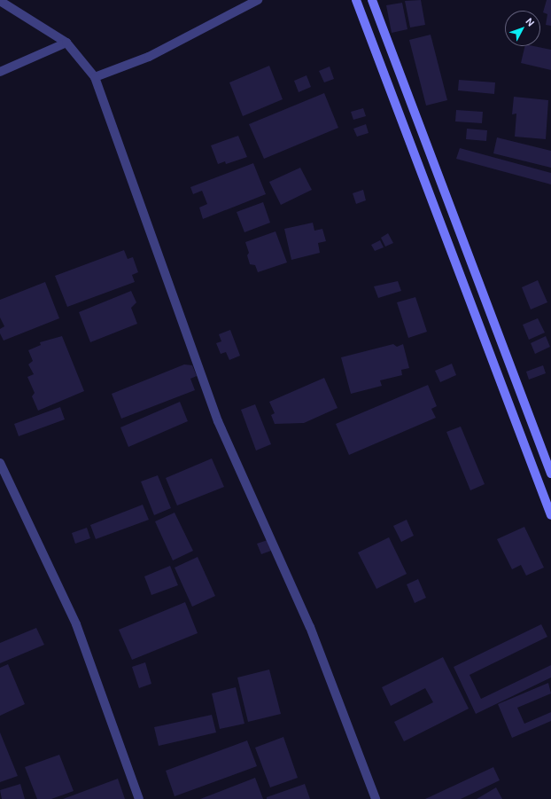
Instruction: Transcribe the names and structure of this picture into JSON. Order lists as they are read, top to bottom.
{
  "north": "top right"
}
